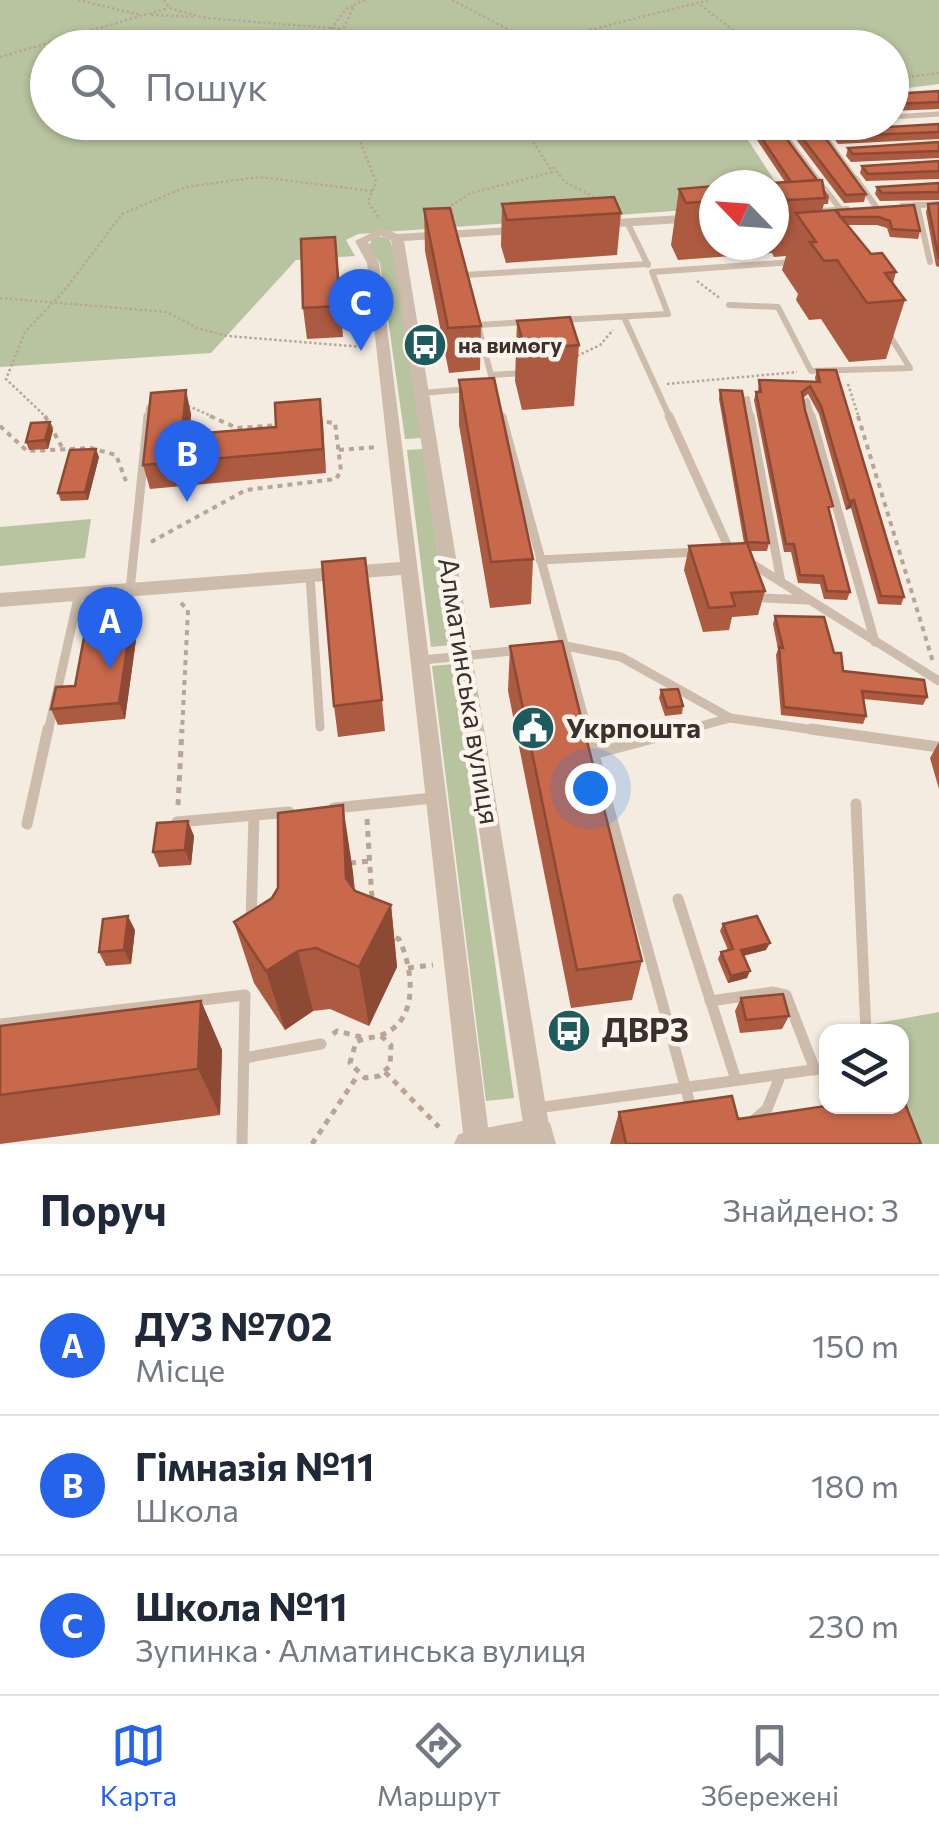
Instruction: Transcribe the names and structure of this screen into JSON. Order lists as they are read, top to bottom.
{
  "streets": {
    "street": ["Алматинська вулиця"]
  },
  "places": {
    "bus stop": ["на вимогу", "ДВРЗ"],
    "public building": ["Укрпошта"]
  },
  "north": "top left",
  "page": {
    "search": "Пошук",
    "pins": ["C", "B", "A"],
    "heading": ["Поруч", "Знайдено: 3"],
    "list": [
      {
        "mark": "A",
        "name": "ДУЗ №702",
        "note": "Місце",
        "value": "150 m"
      },
      {
        "mark": "B",
        "name": "Гімназія №11",
        "note": "Школа",
        "value": "180 m"
      },
      {
        "mark": "C",
        "name": "Школа №11",
        "note": "Зупинка · Алматинська вулиця",
        "value": "230 m"
      }
    ],
    "nav": ["Карта", "Маршрут", "Збережені"]
  }
}
